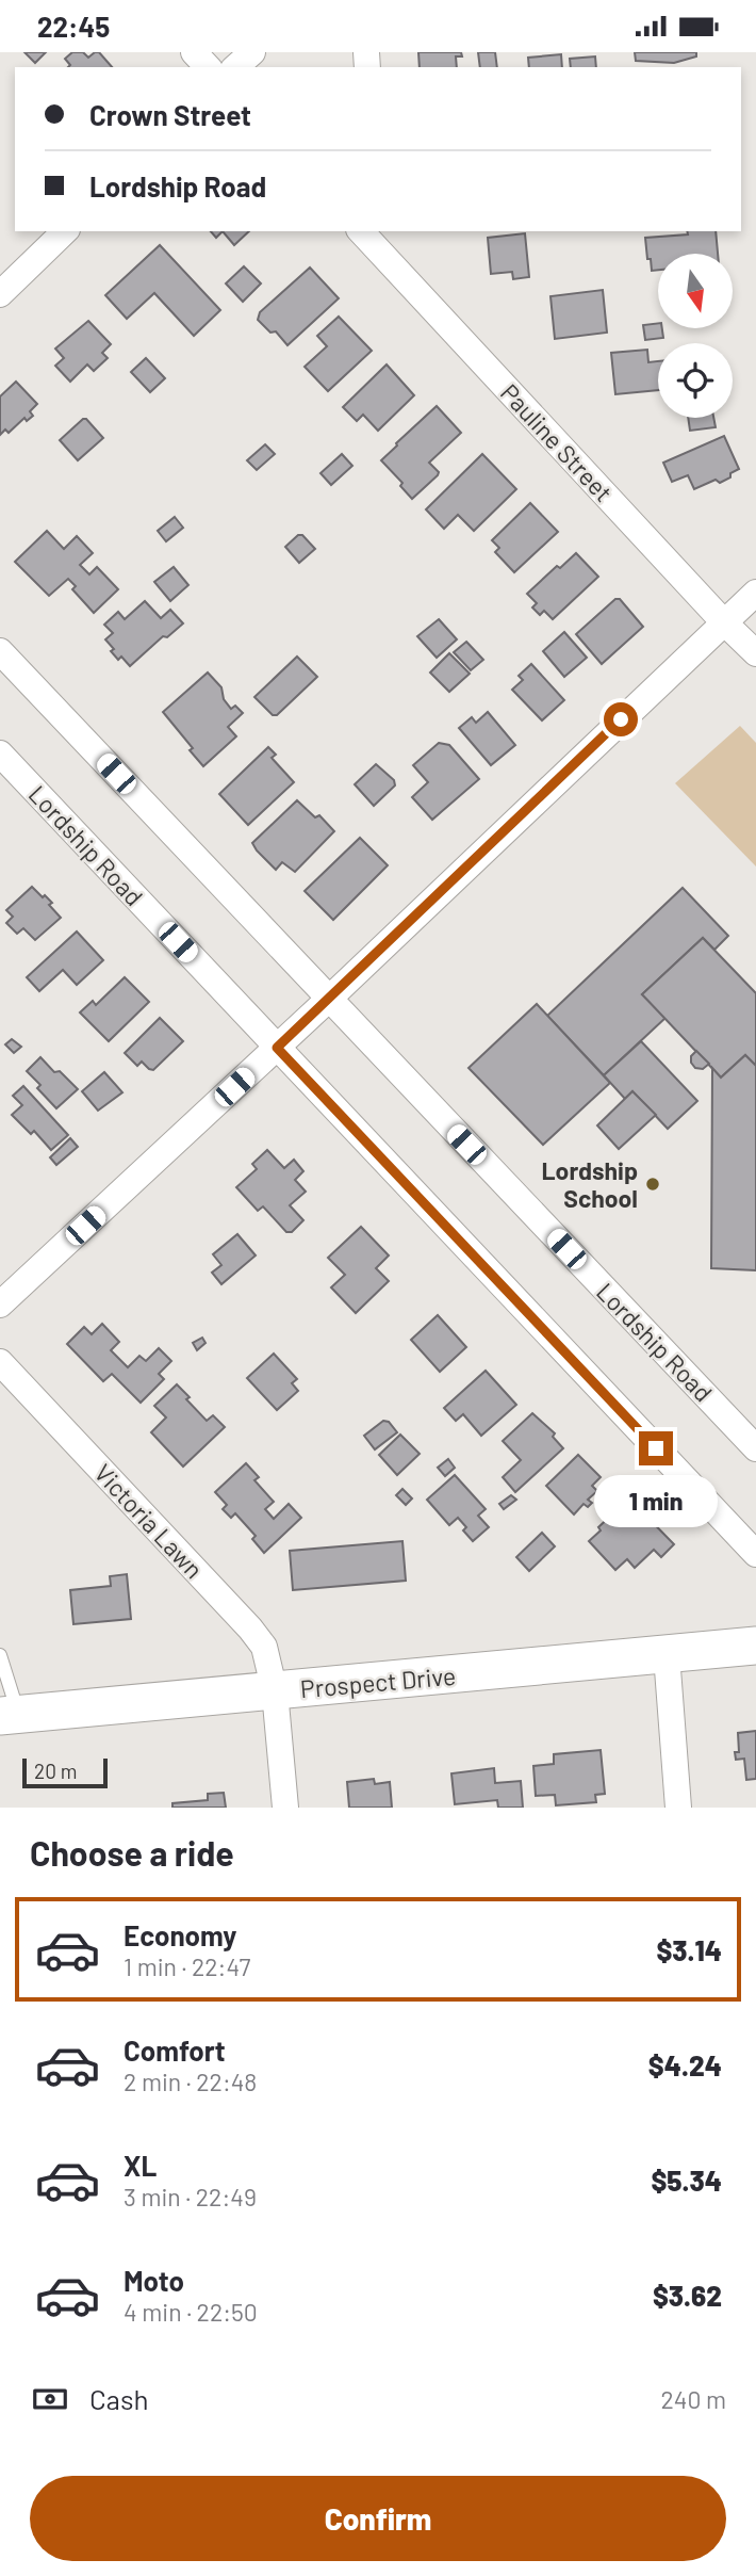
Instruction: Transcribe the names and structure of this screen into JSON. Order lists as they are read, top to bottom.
{
  "streets": {
    "main road": ["Prospect Drive"],
    "street": ["Pauline Street", "Lordship Road", "Victoria Lawn"]
  },
  "crossings": [
    ["Victoria Lawn", "Prospect Drive"]
  ],
  "places": ["Lordship School"],
  "scale_bar": "20 m",
  "north": "bottom",
  "page": {
    "status": "22:45",
    "banner": ["Crown Street", "Lordship Road"],
    "bubble": "1 min",
    "scale": "20 m",
    "heading": "Choose a ride",
    "list": [
      {
        "name": "Economy",
        "note": "1 min · 22:47",
        "value": "$3.14"
      },
      {
        "name": "Comfort",
        "note": "2 min · 22:48",
        "value": "$4.24"
      },
      {
        "name": "XL",
        "note": "3 min · 22:49",
        "value": "$5.34"
      },
      {
        "name": "Moto",
        "note": "4 min · 22:50",
        "value": "$3.62"
      }
    ],
    "pay": ["Cash", "240 m"],
    "buttons": "Confirm"
  }
}
